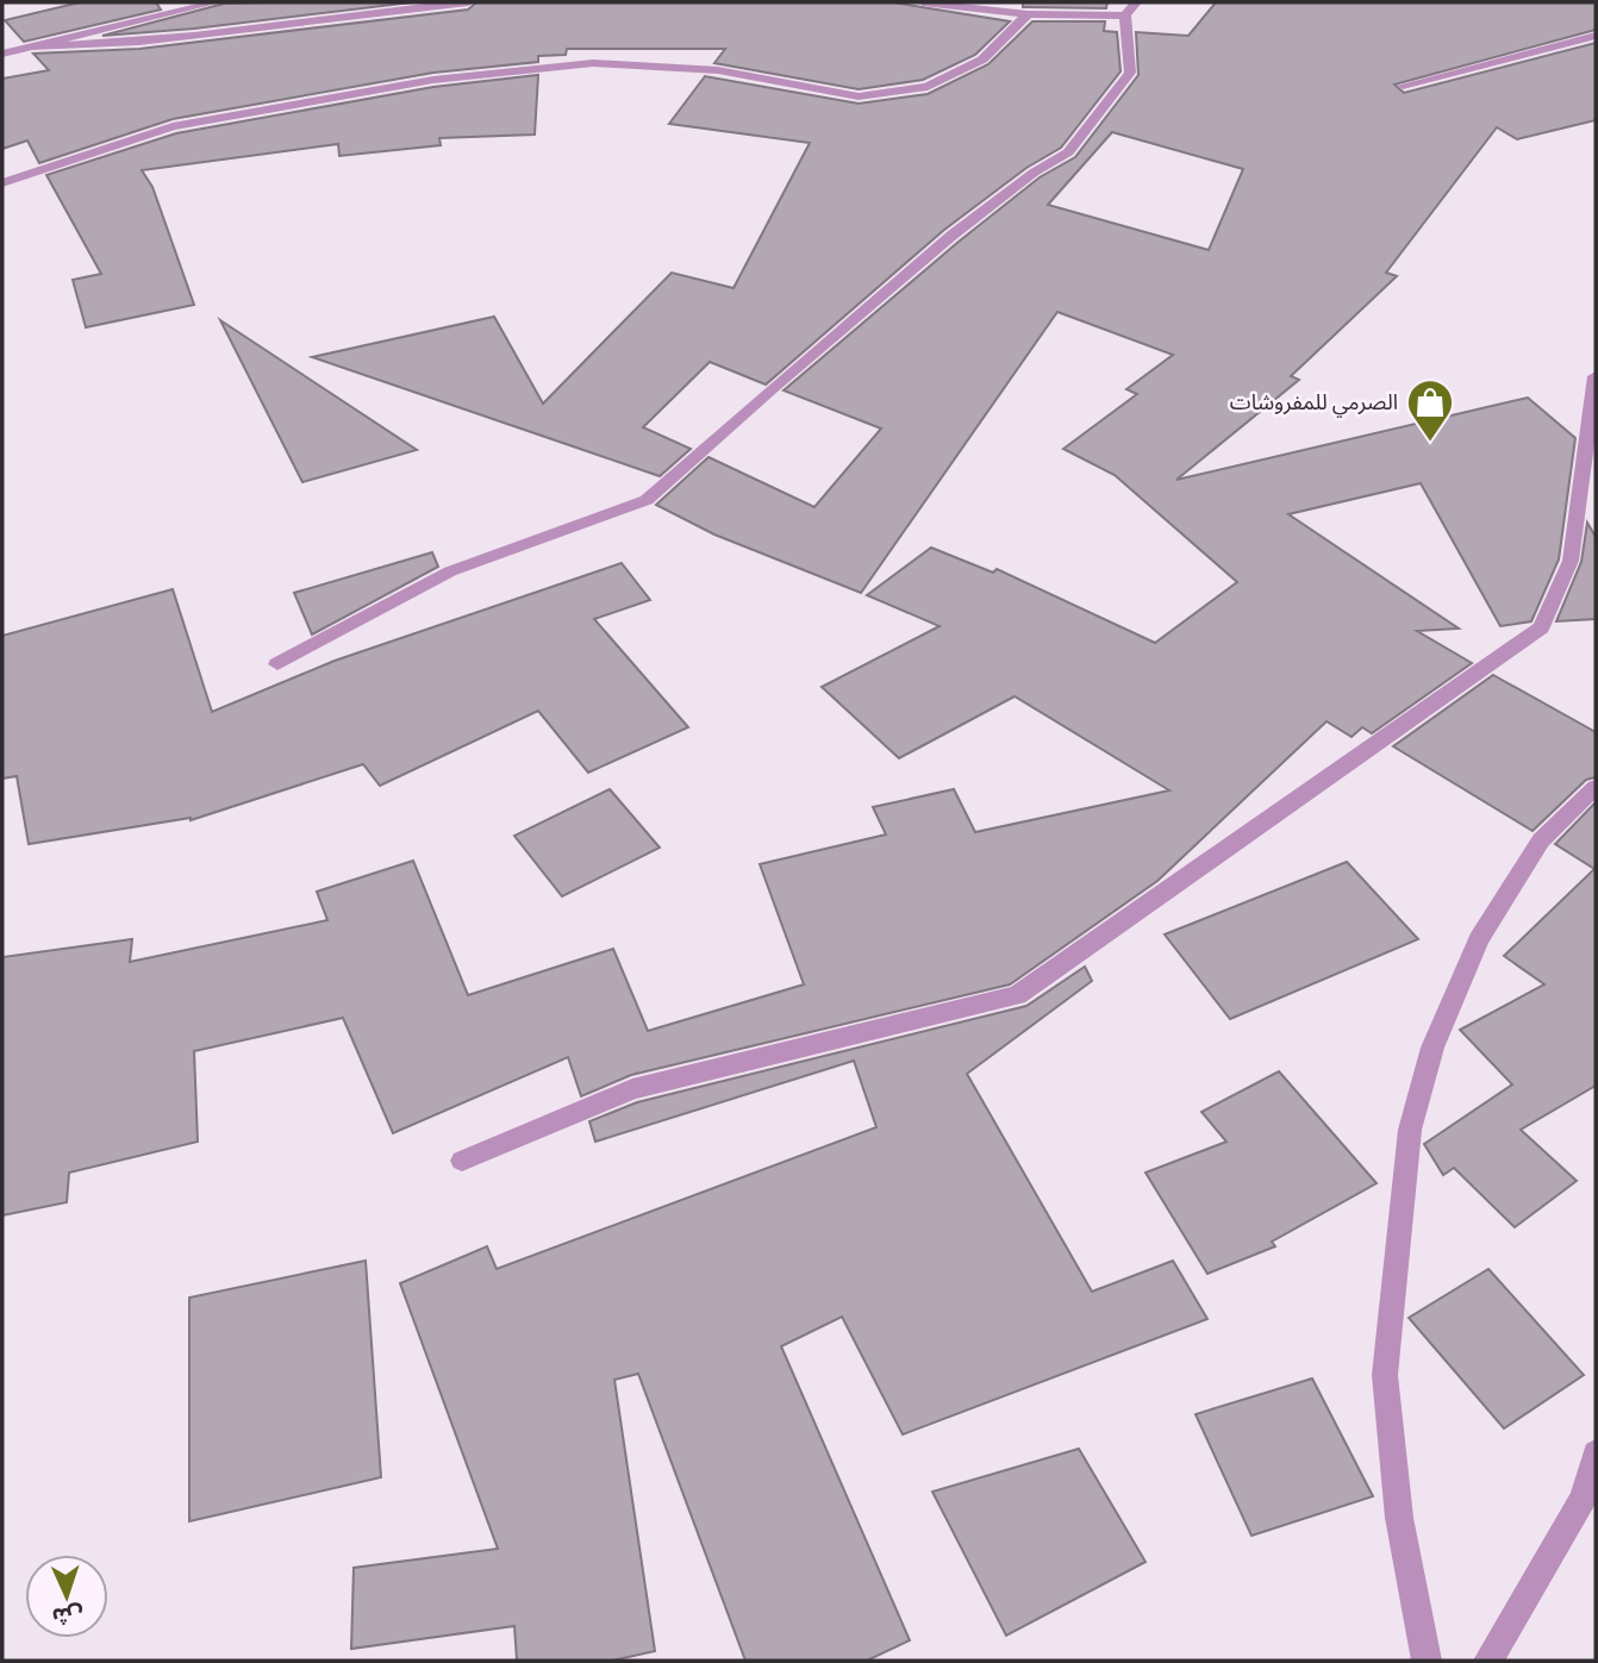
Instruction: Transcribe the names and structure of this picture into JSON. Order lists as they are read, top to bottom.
{
  "places": {
    "shop": ["الصرمي للمفروشات"]
  },
  "north": "bottom"
}
